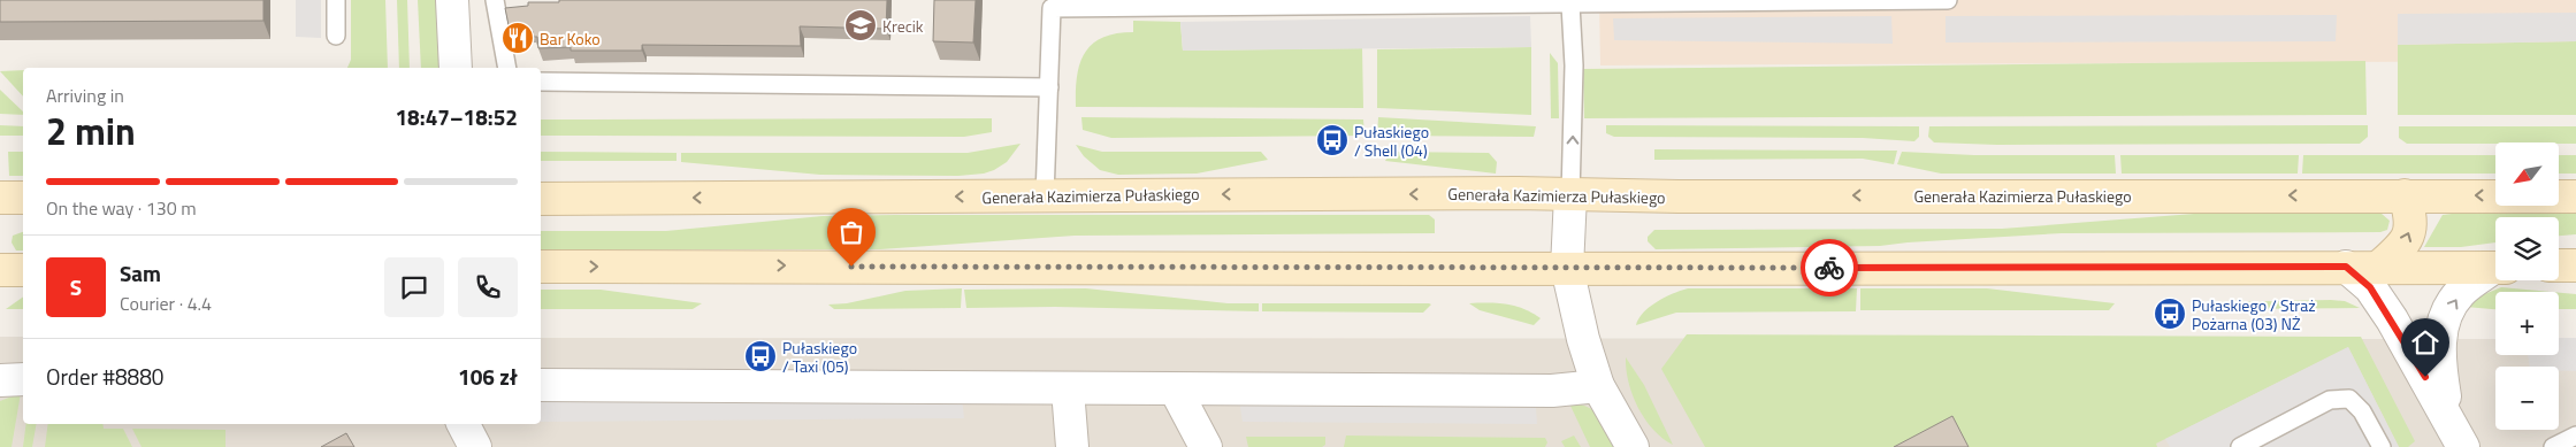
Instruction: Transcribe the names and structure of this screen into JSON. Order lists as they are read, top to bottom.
{
  "streets": {
    "main road": ["Generała Kazimierza Pułaskiego"]
  },
  "places": {
    "school or university": ["Krecik"],
    "restaurant": ["Bar Koko"],
    "bus stop": ["Pułaskiego / Shell (04)", "Pułaskiego / Straż Pożarna (03) NŻ", "Pułaskiego / Taxi (05)"]
  },
  "north": "bottom left",
  "page": {
    "heading": ["2 min", "Arriving in", "18:47–18:52"],
    "panel": [
      "Sam",
      "Courier · 4.4",
      "Order #8880",
      "106 zł"
    ],
    "map_buttons": ["+", "−"],
    "bar": "On the way · 130 m",
    "round": "S"
  }
}
